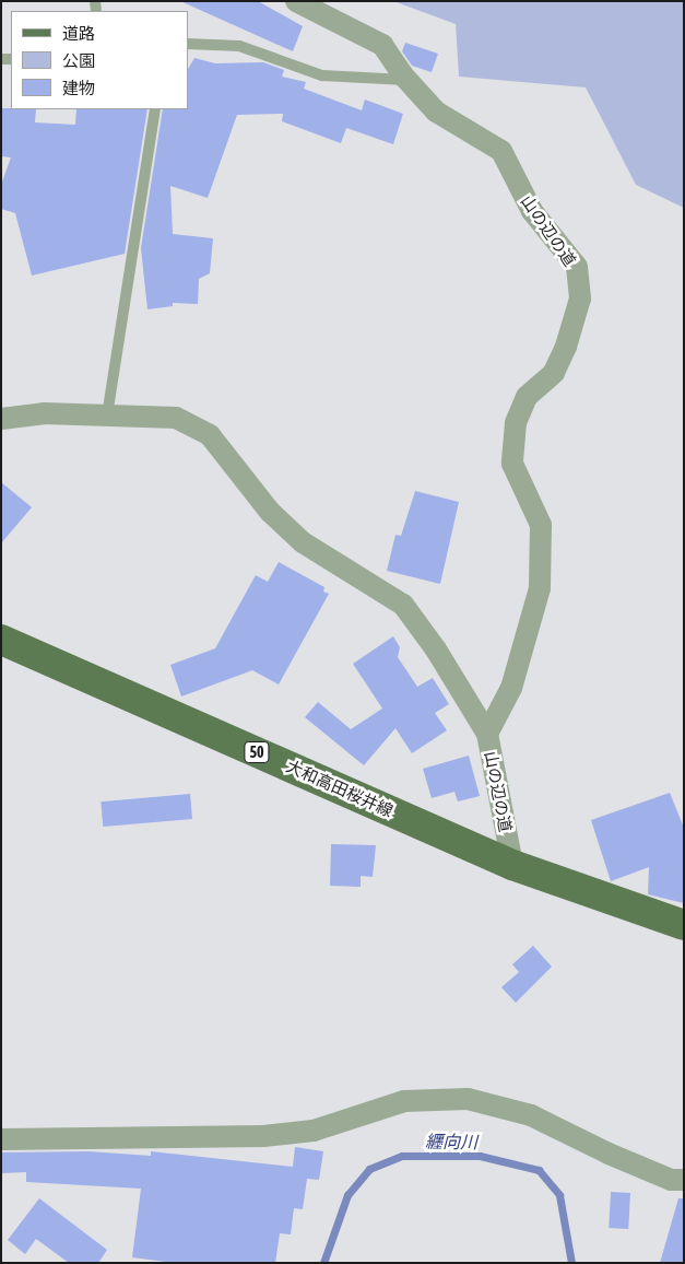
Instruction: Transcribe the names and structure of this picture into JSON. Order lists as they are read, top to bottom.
{
  "streets": {
    "main road": ["50", "大和高田桜井線"],
    "street": ["山の辺の道"]
  },
  "crossings": [
    ["山の辺の道", "大和高田桜井線"]
  ],
  "water": ["纒向川"],
  "legend": ["道路", "公園", "建物"]
}
